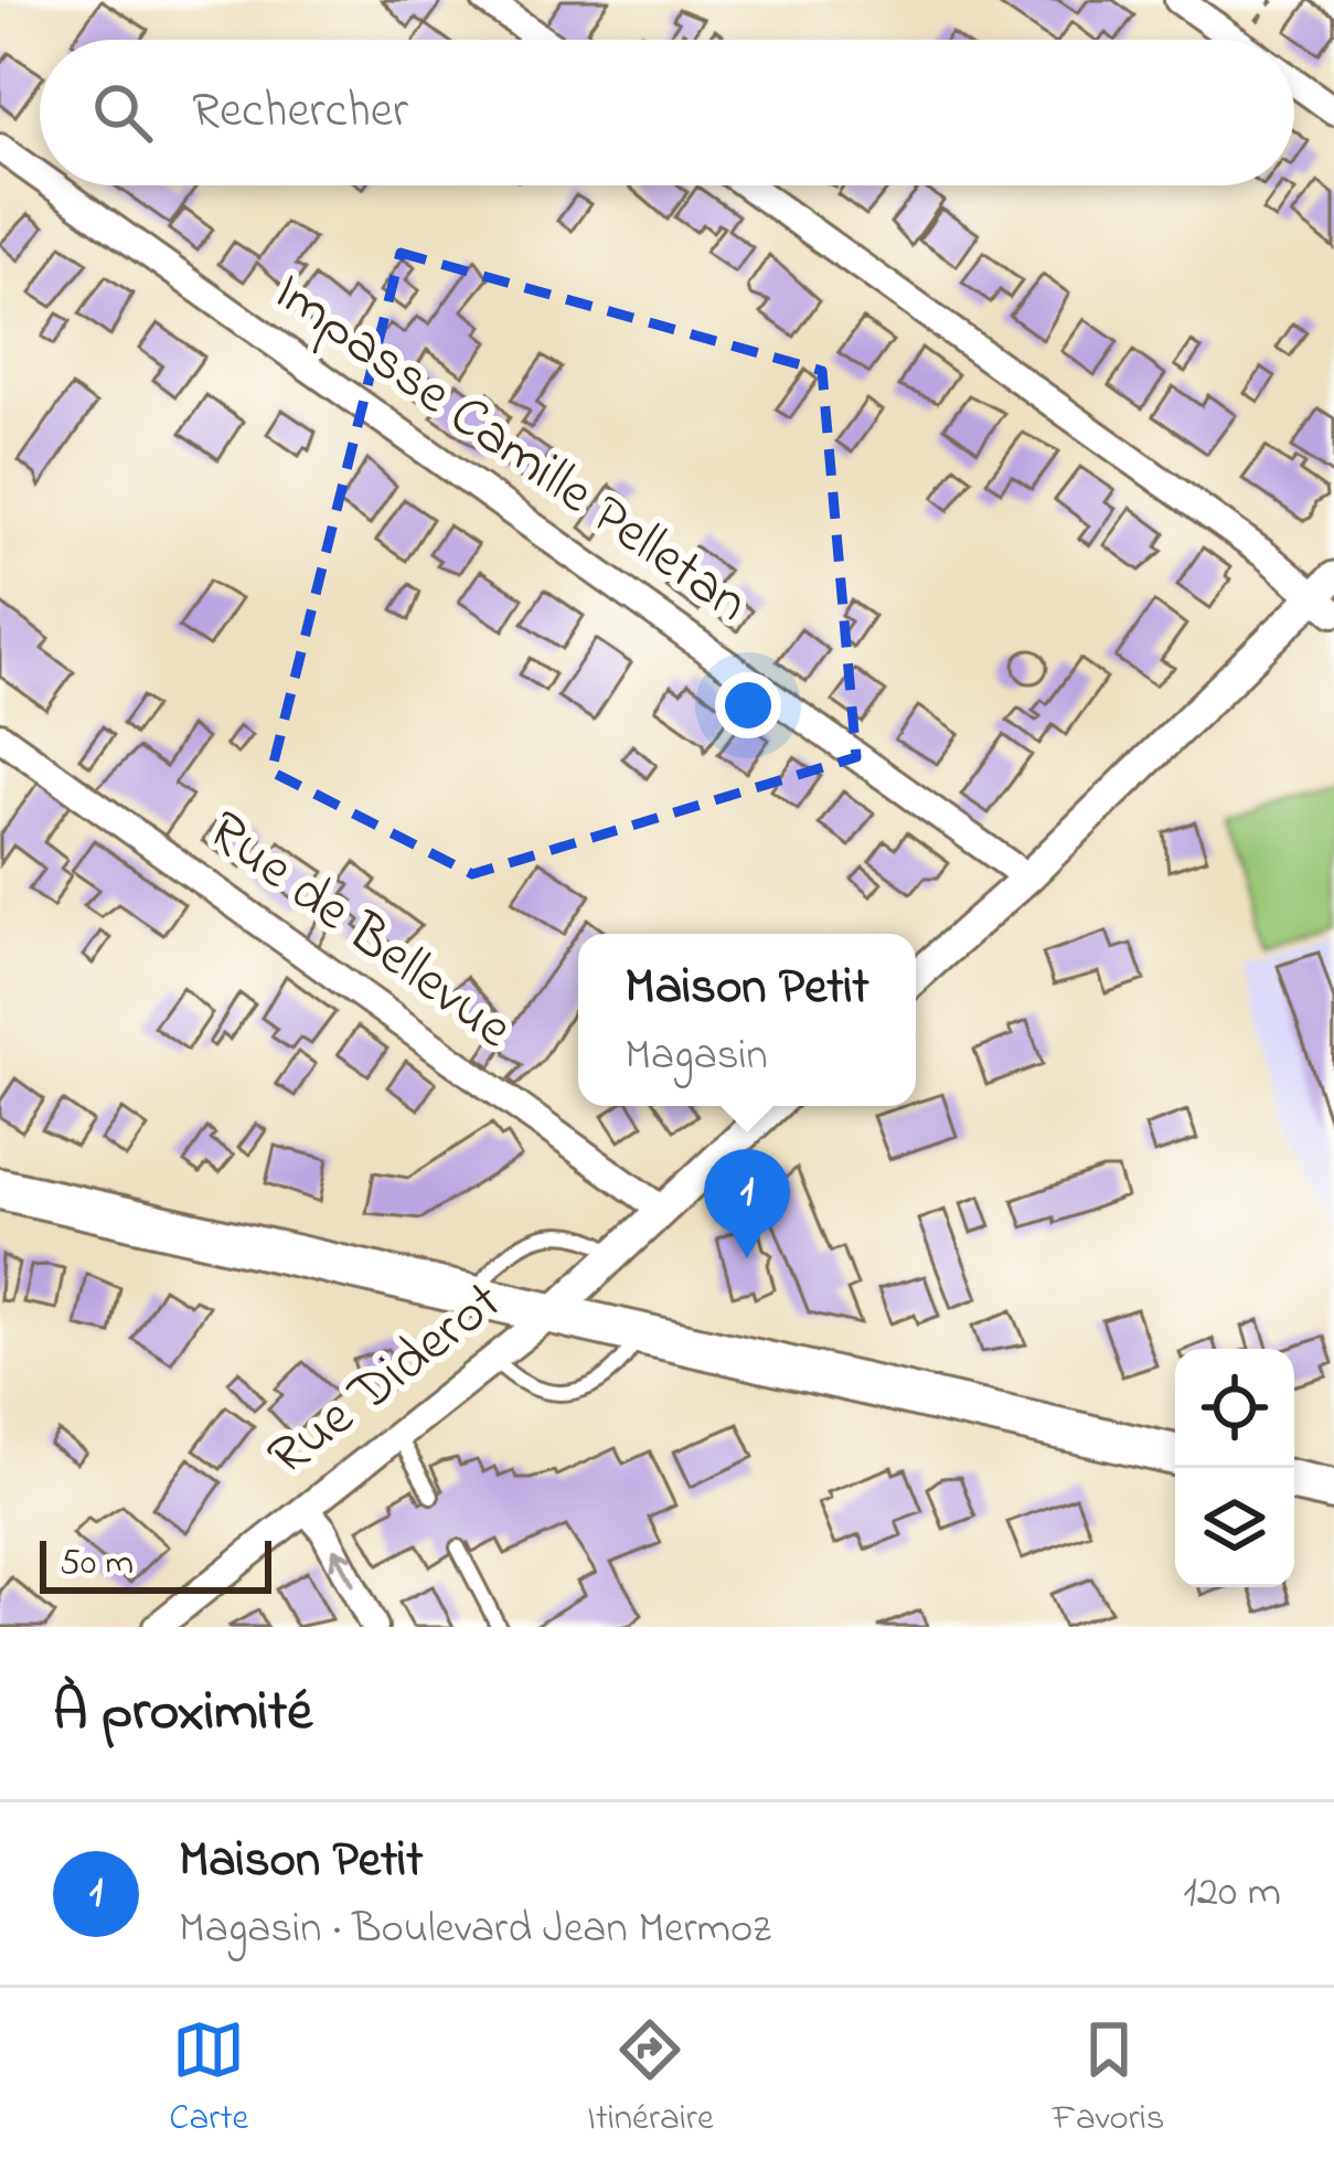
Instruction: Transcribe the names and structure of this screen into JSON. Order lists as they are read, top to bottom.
{
  "streets": {
    "street": ["Impasse Camille Pelletan", "Rue de Bellevue", "Rue Diderot"]
  },
  "scale_bar": "50 m",
  "page": {
    "search": "Rechercher",
    "popup": ["Maison Petit", "Magasin"],
    "pins": "1",
    "scale": "50 m",
    "heading": "À proximité",
    "list": [
      {
        "mark": "1",
        "name": "Maison Petit",
        "note": "Magasin · Boulevard Jean Mermoz",
        "value": "120 m"
      }
    ],
    "nav": ["Carte", "Itinéraire", "Favoris"]
  }
}
